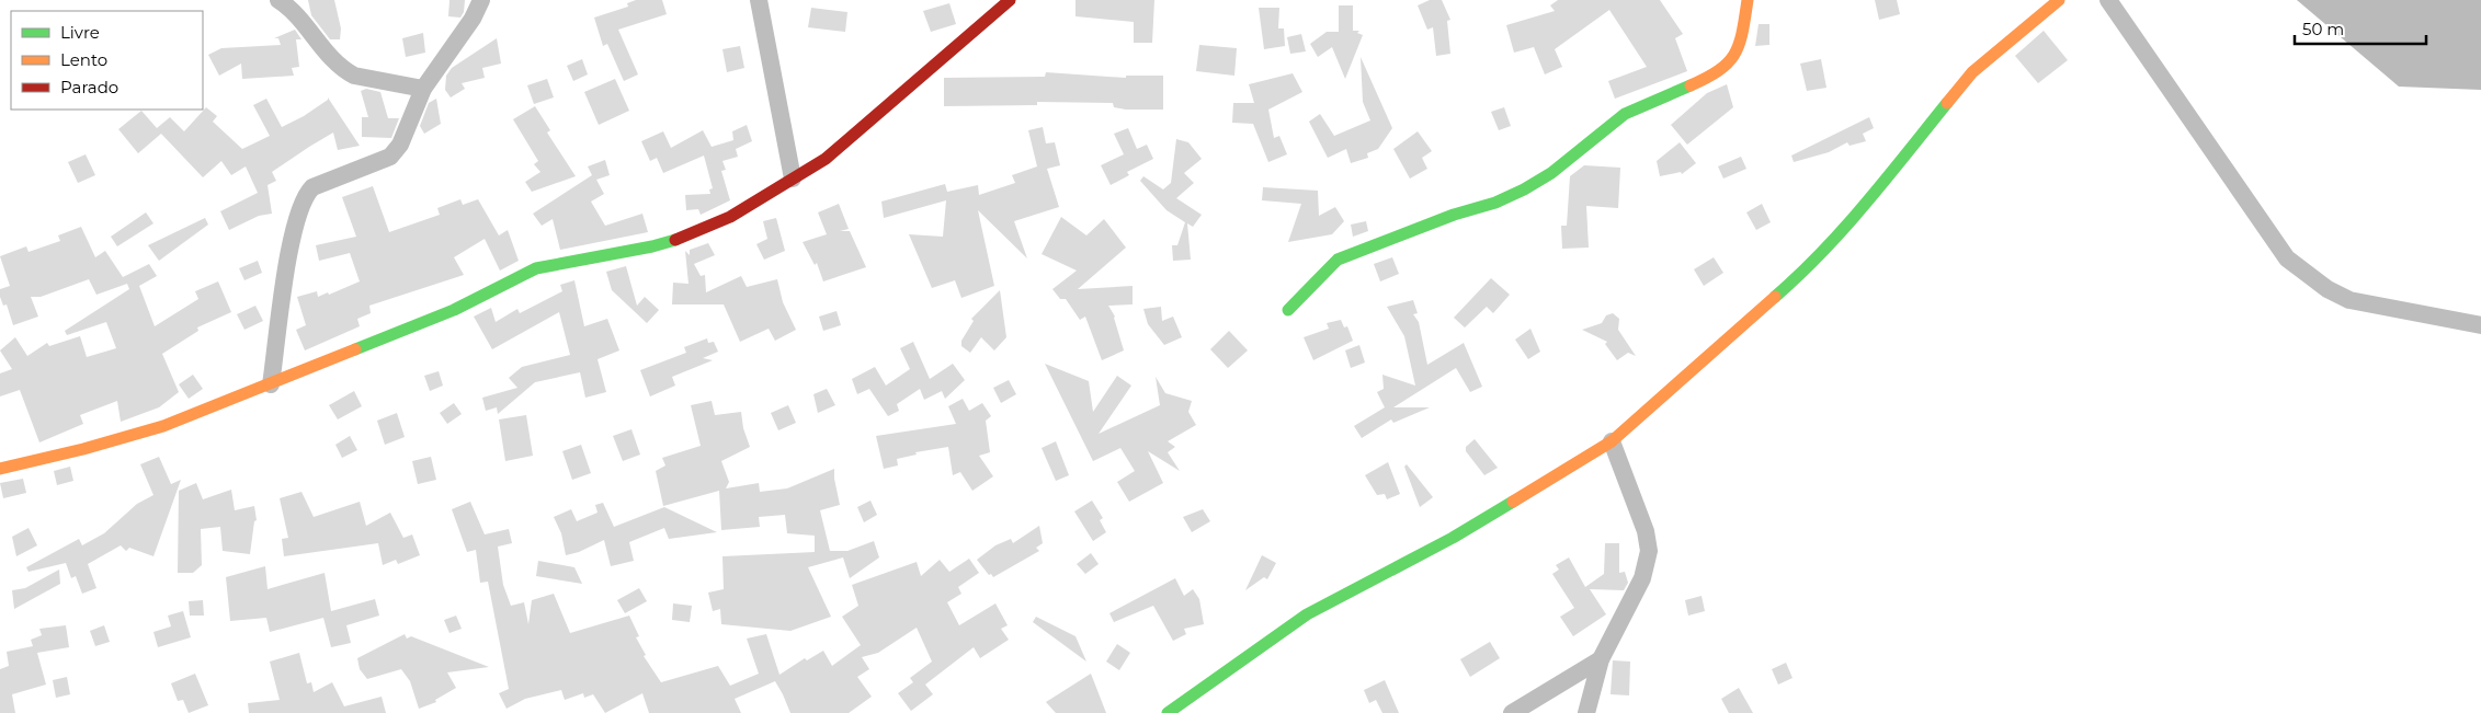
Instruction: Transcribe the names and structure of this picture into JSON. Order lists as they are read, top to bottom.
{
  "legend": ["Livre", "Lento", "Parado"],
  "scale_bar": "50 m"
}
